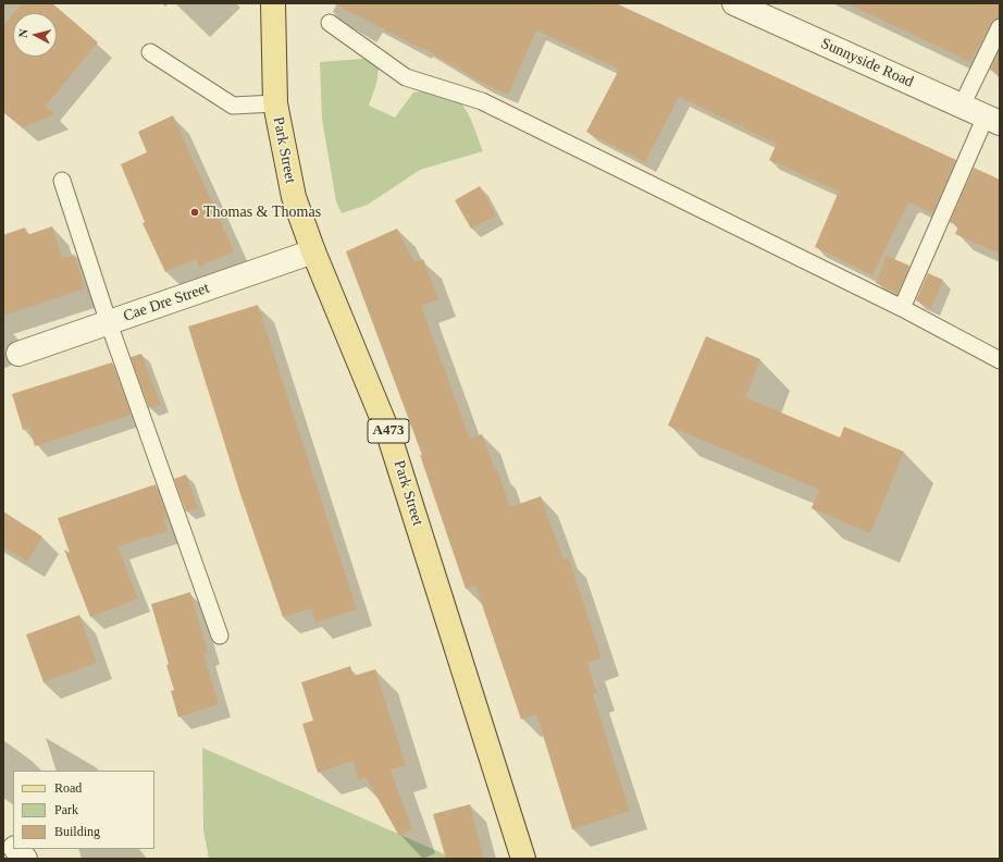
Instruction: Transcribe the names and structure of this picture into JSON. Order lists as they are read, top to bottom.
{
  "streets": {
    "main road": ["Park Street", "A473"],
    "street": ["Sunnyside Road", "Cae Dre Street"]
  },
  "crossings": [
    ["Park Street", "Cae Dre Street"]
  ],
  "places": ["Thomas & Thomas"],
  "legend": ["Road", "Park", "Building"],
  "north": "left"
}
